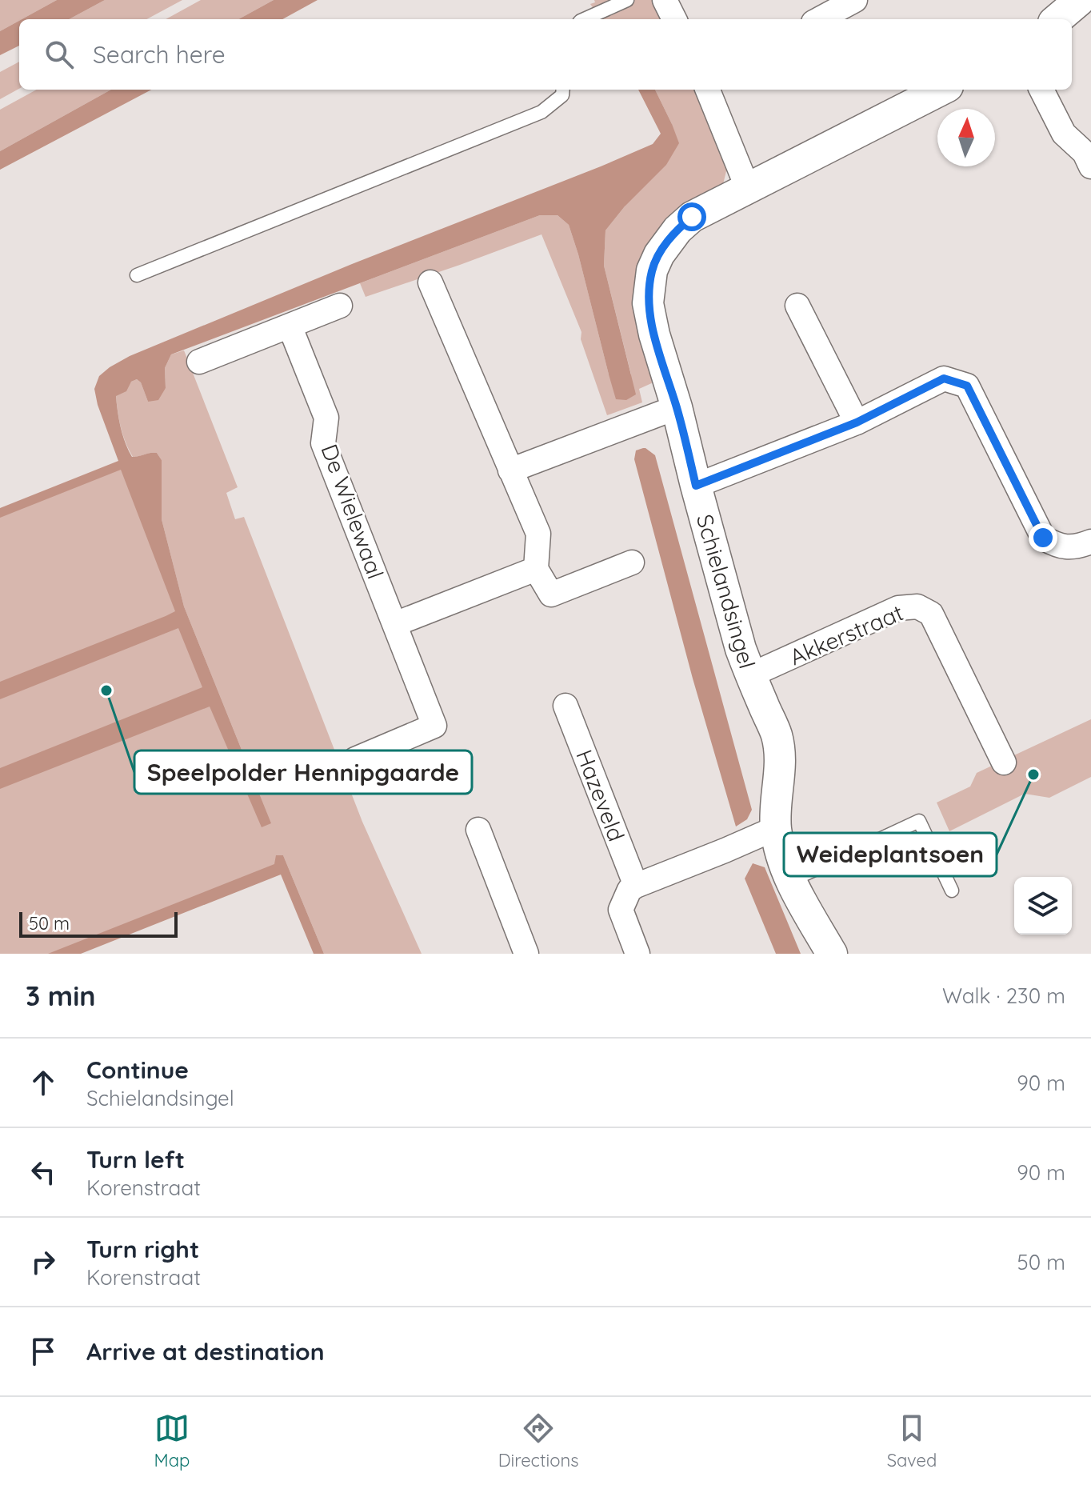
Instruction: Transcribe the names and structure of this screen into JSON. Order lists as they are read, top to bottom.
{
  "streets": {
    "street": [
      "De Wielewaal",
      "Schielandsingel",
      "Akkerstraat",
      "Hazeveld"
    ]
  },
  "crossings": [
    ["Schielandsingel", "Akkerstraat"]
  ],
  "places": ["Speelpolder Hennipgaarde", "Weideplantsoen"],
  "scale_bar": "50 m",
  "north": "top",
  "page": {
    "search": "Search here",
    "scale": "50 m",
    "heading": ["3 min", "Walk · 230 m"],
    "list": [
      ["Continue", "Schielandsingel", "90 m"],
      ["Turn left", "Korenstraat", "90 m"],
      ["Turn right", "Korenstraat", "50 m"],
      "Arrive at destination"
    ],
    "nav": ["Map", "Directions", "Saved"]
  }
}
